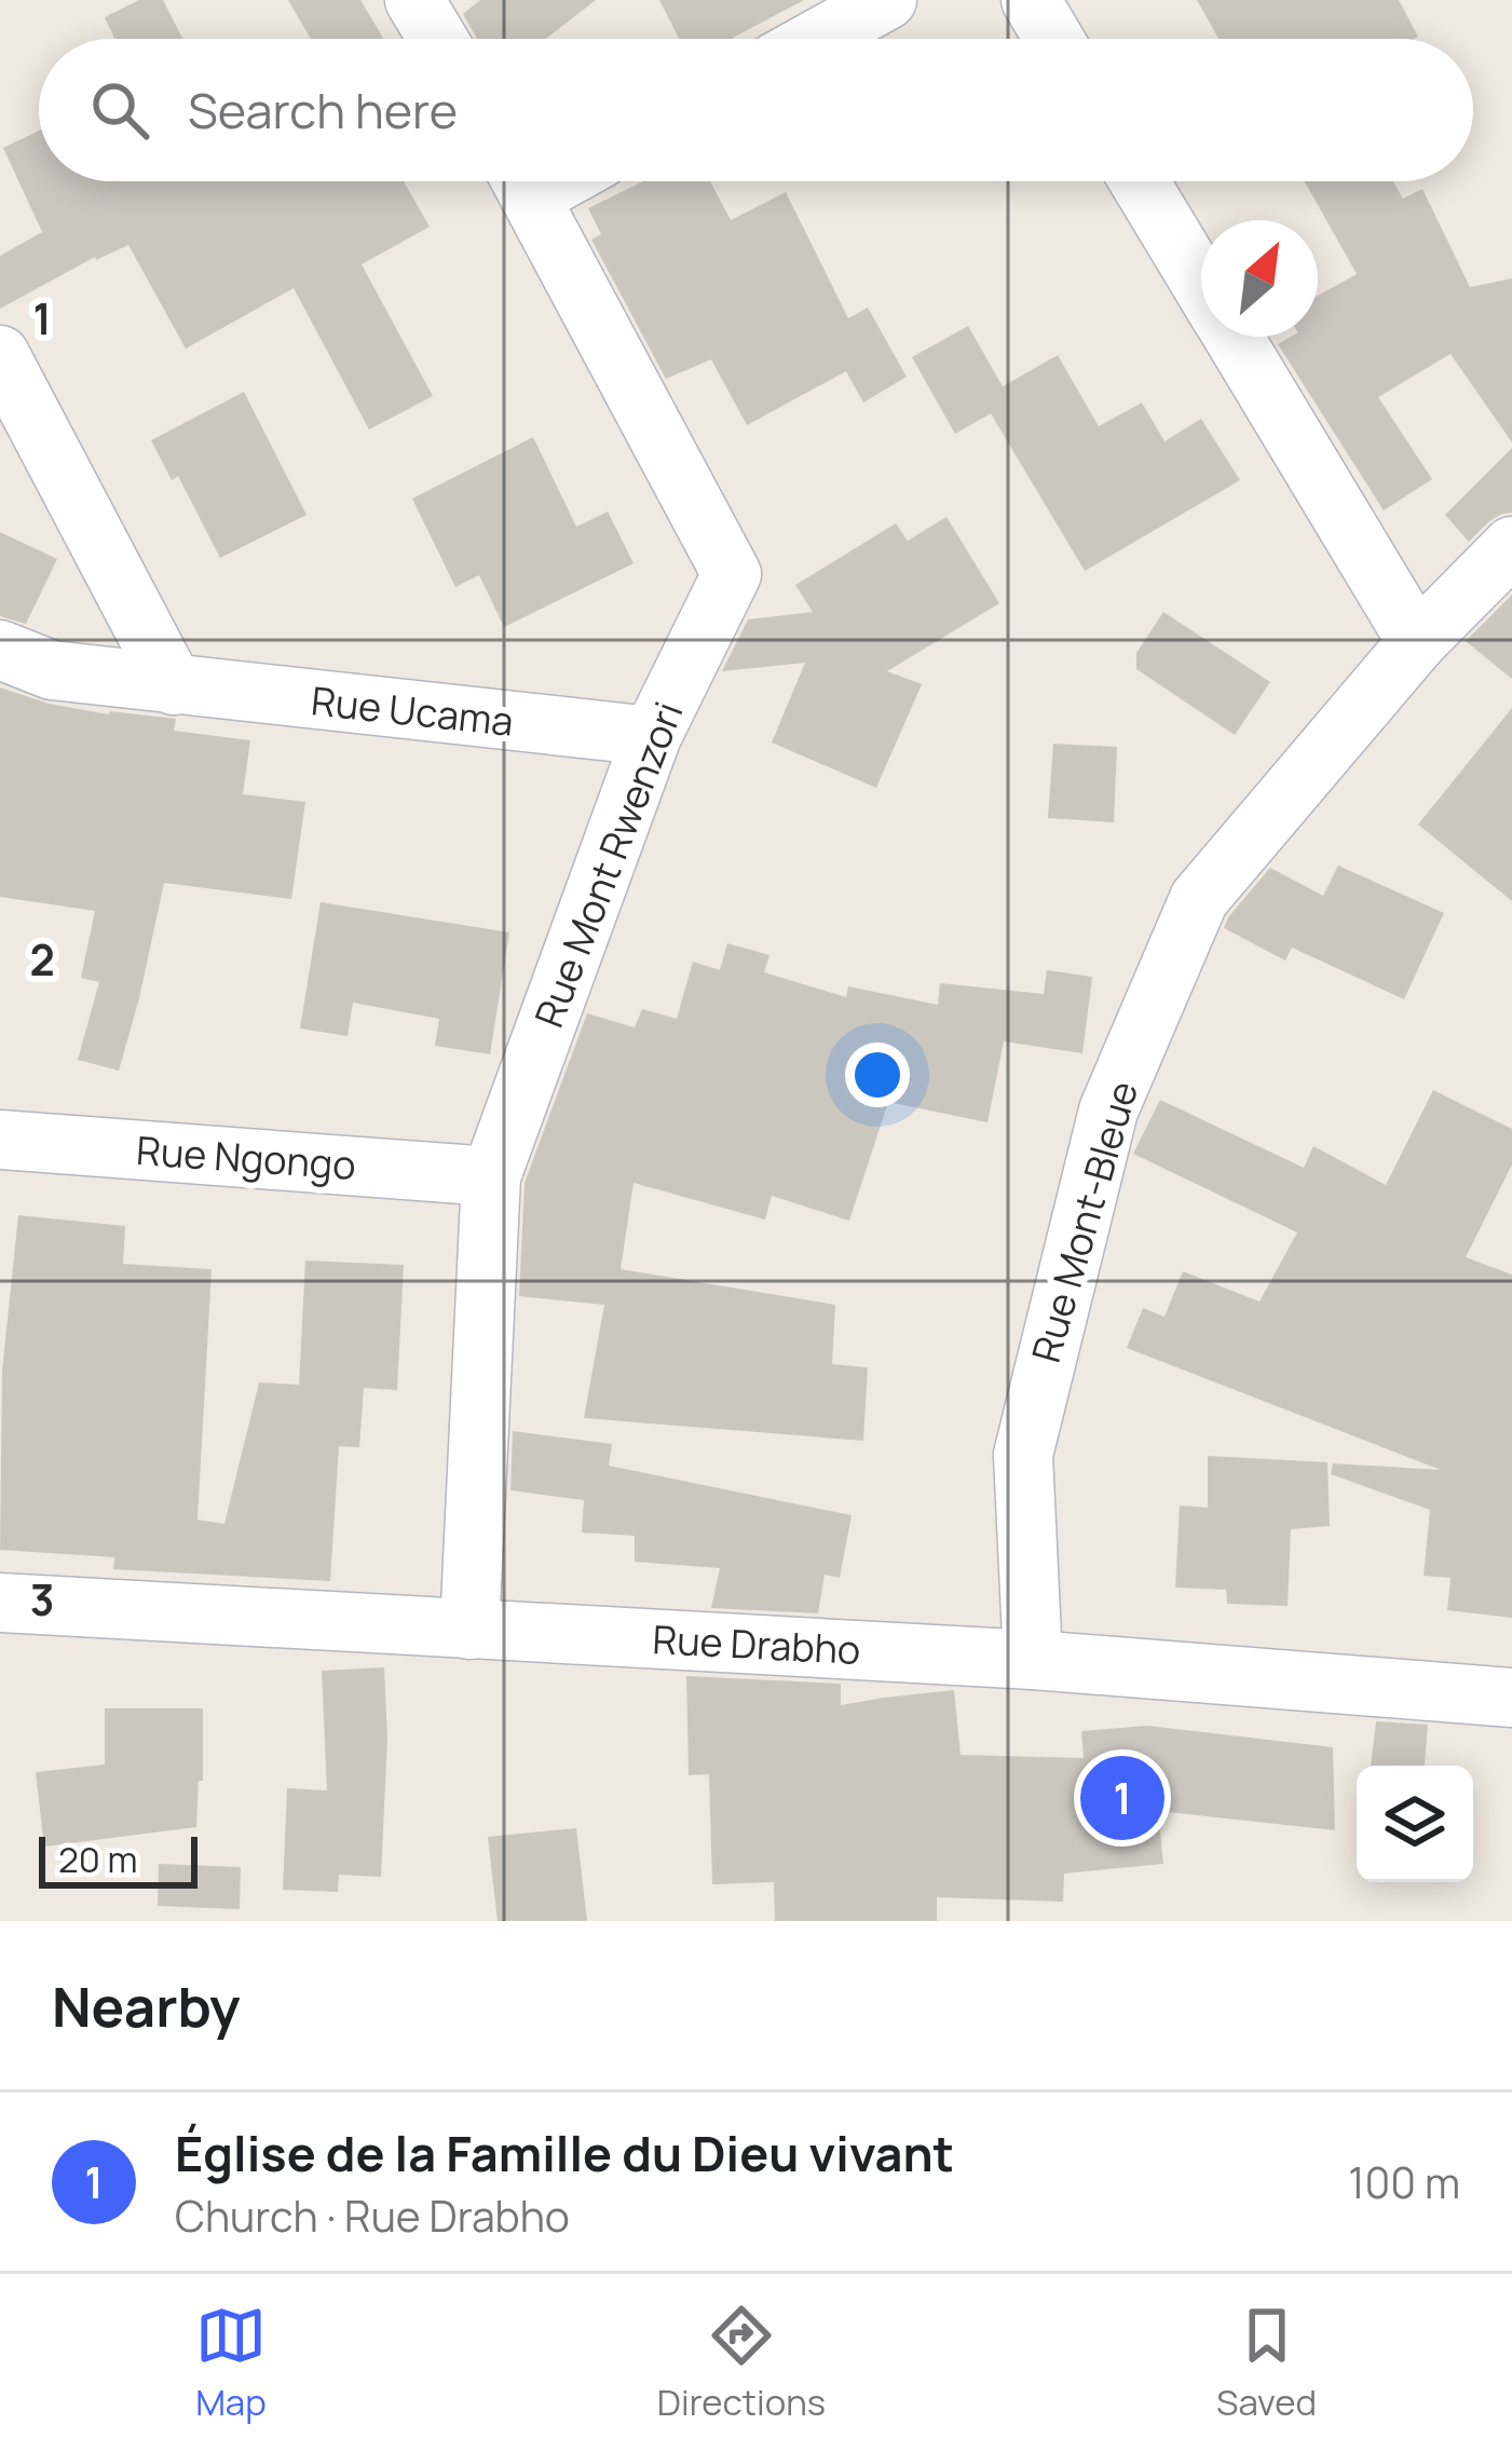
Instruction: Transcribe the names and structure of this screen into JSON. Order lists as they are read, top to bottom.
{
  "streets": {
    "street": [
      "Rue Ucama",
      "Rue Mont Rwenzori",
      "Rue Ngongo",
      "Rue Mont-Bleue",
      "Rue Drabho"
    ]
  },
  "crossings": [
    ["Rue Ucama", "Rue Mont Rwenzori"],
    ["Rue Mont Rwenzori", "Rue Ngongo"],
    ["Rue Mont Rwenzori", "Rue Drabho"],
    ["Rue Mont-Bleue", "Rue Drabho"]
  ],
  "scale_bar": "20 m",
  "north": "top right",
  "page": {
    "search": "Search here",
    "pins": "1",
    "scale": "20 m",
    "heading": "Nearby",
    "list": [
      {
        "mark": "1",
        "name": "Église de la Famille du Dieu vivant",
        "note": "Church · Rue Drabho",
        "value": "100 m"
      }
    ],
    "nav": ["Map", "Directions", "Saved"]
  },
  "grid": {
    "rows": ["1", "2", "3"]
  }
}
